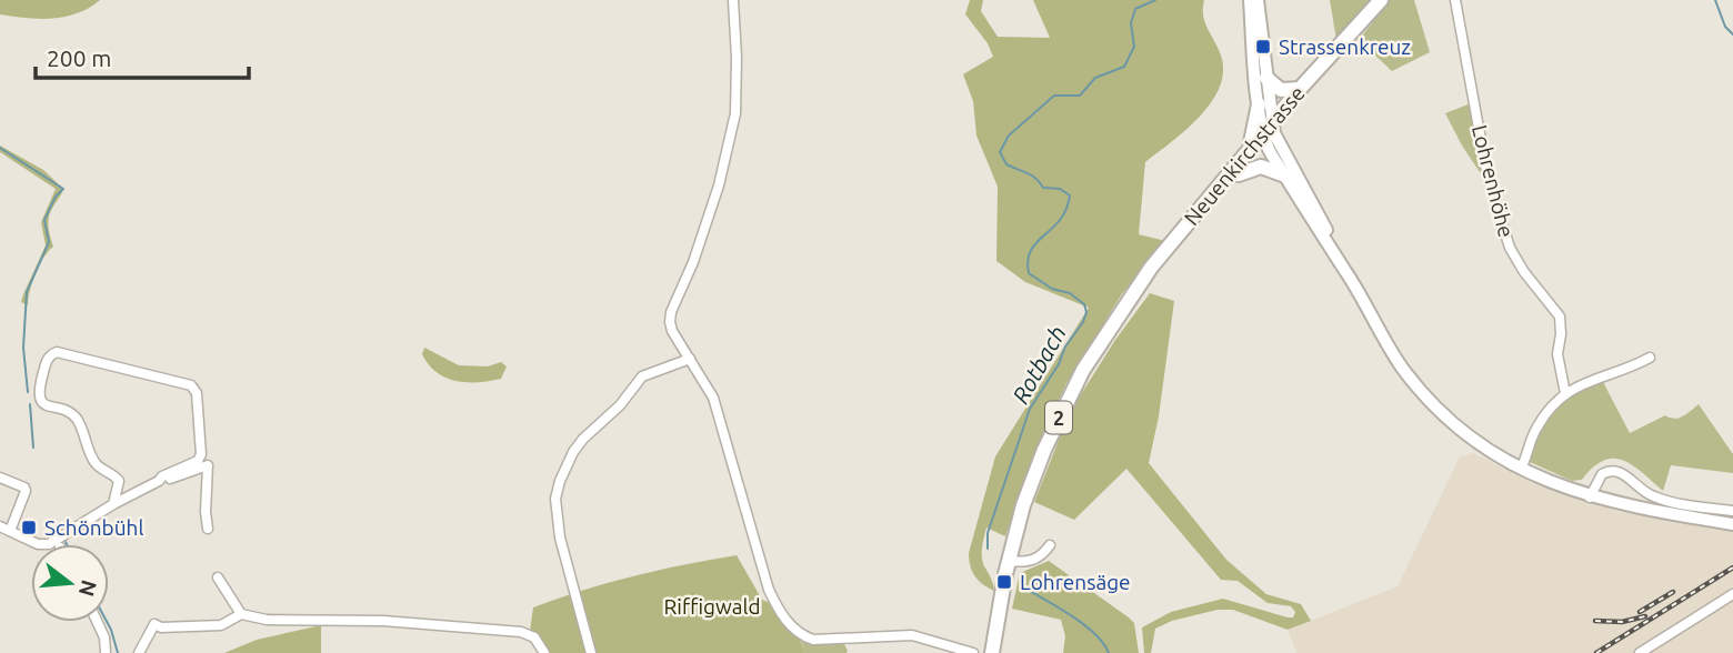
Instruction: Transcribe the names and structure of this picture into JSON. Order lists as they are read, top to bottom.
{
  "streets": {
    "main road": ["Neuenkirchstrasse", "2"],
    "street": ["Lohrenhöhe"]
  },
  "crossings": [
    ["Neuenkirchstrasse", "2"]
  ],
  "water": ["Rotbach"],
  "parks": ["Riffigwald"],
  "places": {
    "transit": ["Strassenkreuz", "Schönbühl", "Lohrensäge"]
  },
  "scale_bar": "200 m",
  "north": "right"
}
